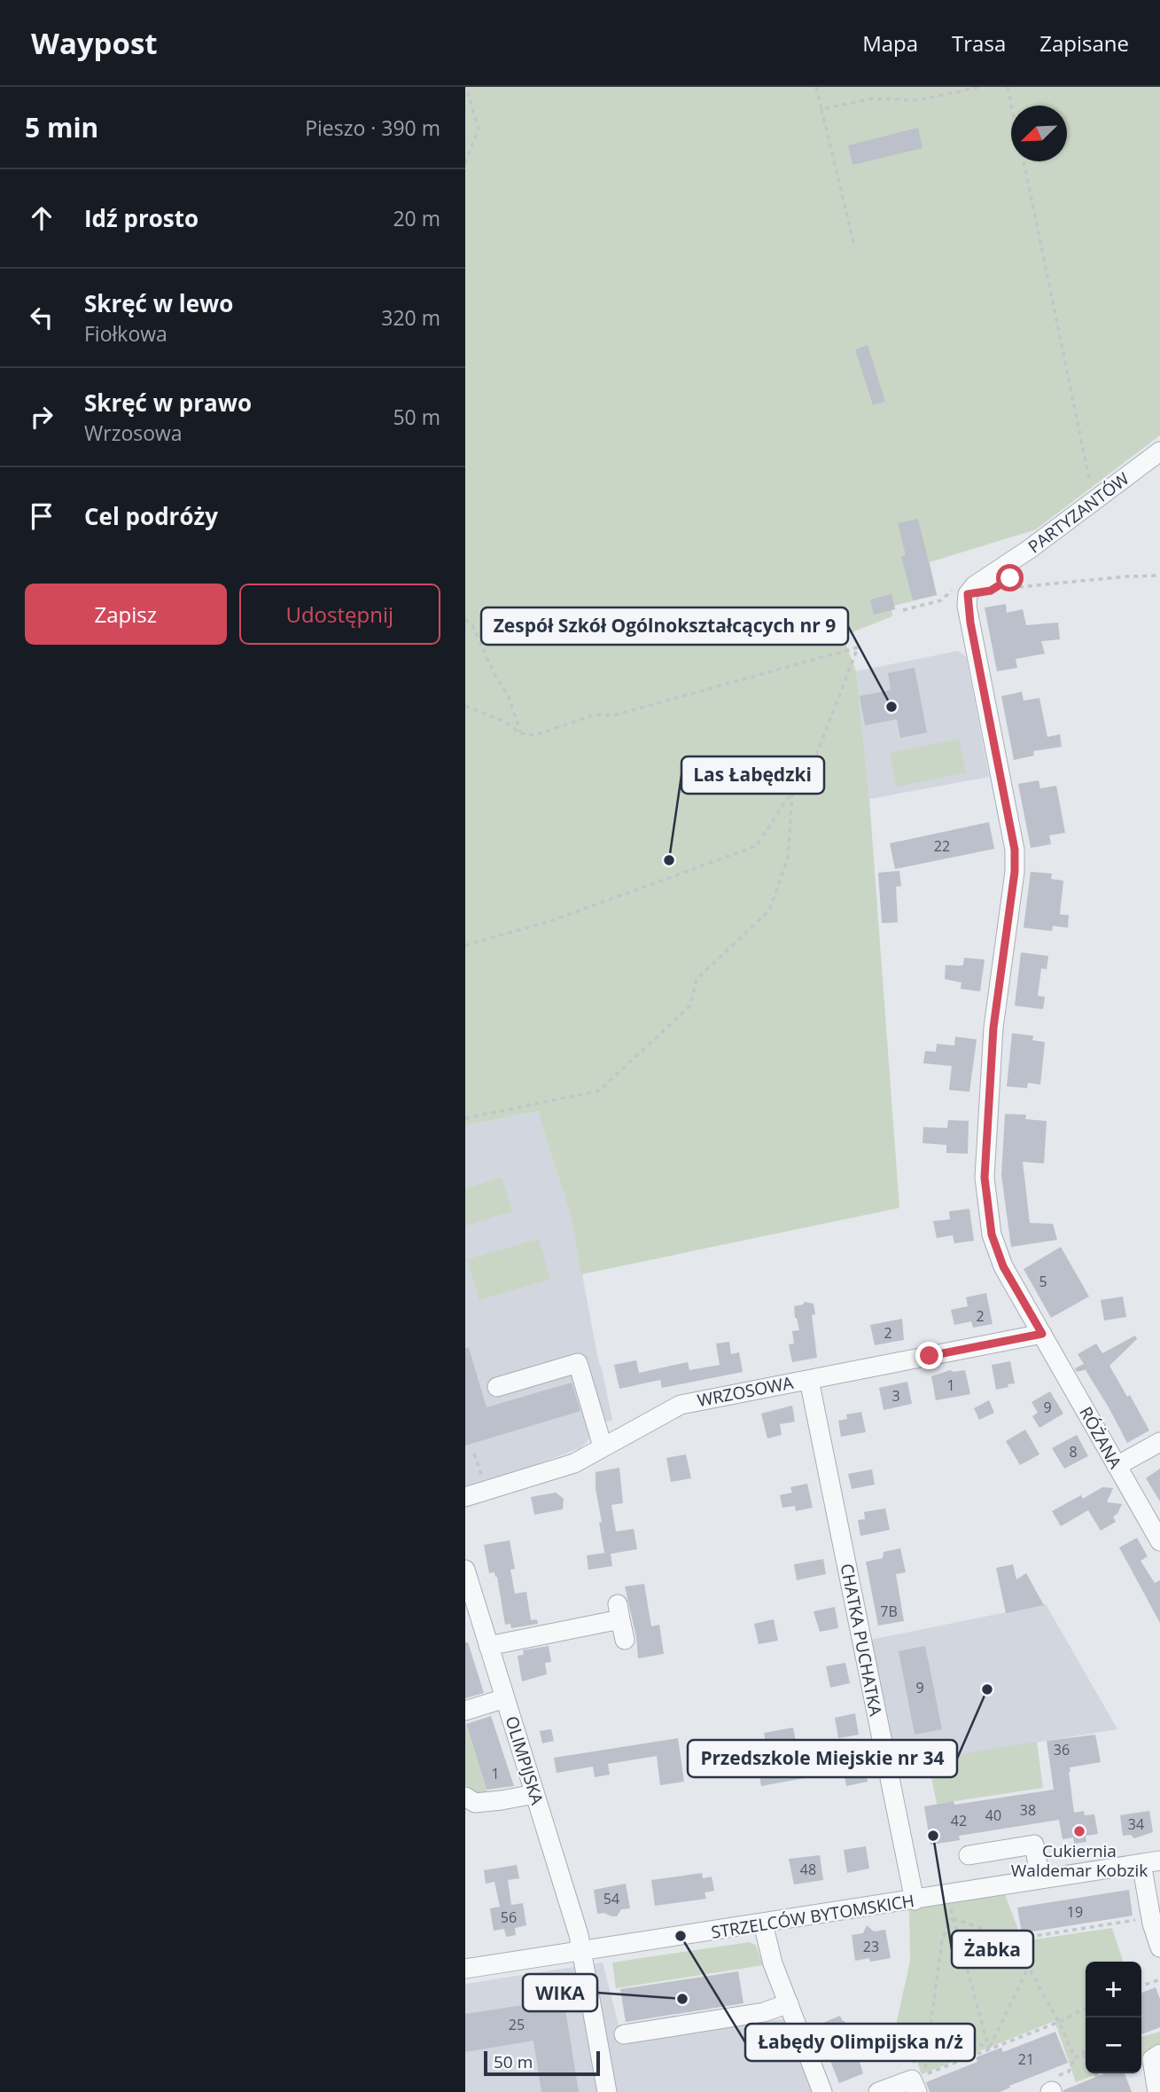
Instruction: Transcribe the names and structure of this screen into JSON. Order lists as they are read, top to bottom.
{
  "streets": {
    "street": [
      "PARTYZANTÓW",
      "WRZOSOWA",
      "RÓŻANA",
      "CHATKA PUCHATKA",
      "OLIMPIJSKA",
      "STRZELCÓW BYTOMSKICH"
    ]
  },
  "crossings": [
    ["PARTYZANTÓW", "RÓŻANA"],
    ["WRZOSOWA", "RÓŻANA"],
    ["WRZOSOWA", "CHATKA PUCHATKA"],
    ["CHATKA PUCHATKA", "STRZELCÓW BYTOMSKICH"],
    ["OLIMPIJSKA", "STRZELCÓW BYTOMSKICH"]
  ],
  "places": [
    "Zespół Szkół Ogólnokształcących nr 9",
    "Las Łabędzki",
    "Przedszkole Miejskie nr 34",
    "Cukiernia Waldemar Kobzik",
    "Żabka",
    "Łabędy Olimpijska n/ż",
    "WIKA"
  ],
  "house_numbers": [
    "22",
    "5",
    "2",
    "2",
    "1",
    "3",
    "9",
    "8",
    "7B",
    "9",
    "36",
    "1",
    "38",
    "40",
    "42",
    "34",
    "48",
    "54",
    "19",
    "56",
    "23",
    "25",
    "21"
  ],
  "scale_bar": "50 m",
  "north": "bottom left",
  "page": {
    "header": "Waypost",
    "nav": ["Mapa", "Trasa", "Zapisane"],
    "heading": ["5 min", "Pieszo · 390 m"],
    "list": [
      ["Idź prosto", "20 m"],
      ["Skręć w lewo", "Fiołkowa", "320 m"],
      ["Skręć w prawo", "Wrzosowa", "50 m"],
      "Cel podróży"
    ],
    "buttons": ["Zapisz", "Udostępnij"],
    "map_buttons": ["+", "−"],
    "scale": "50 m"
  }
}
